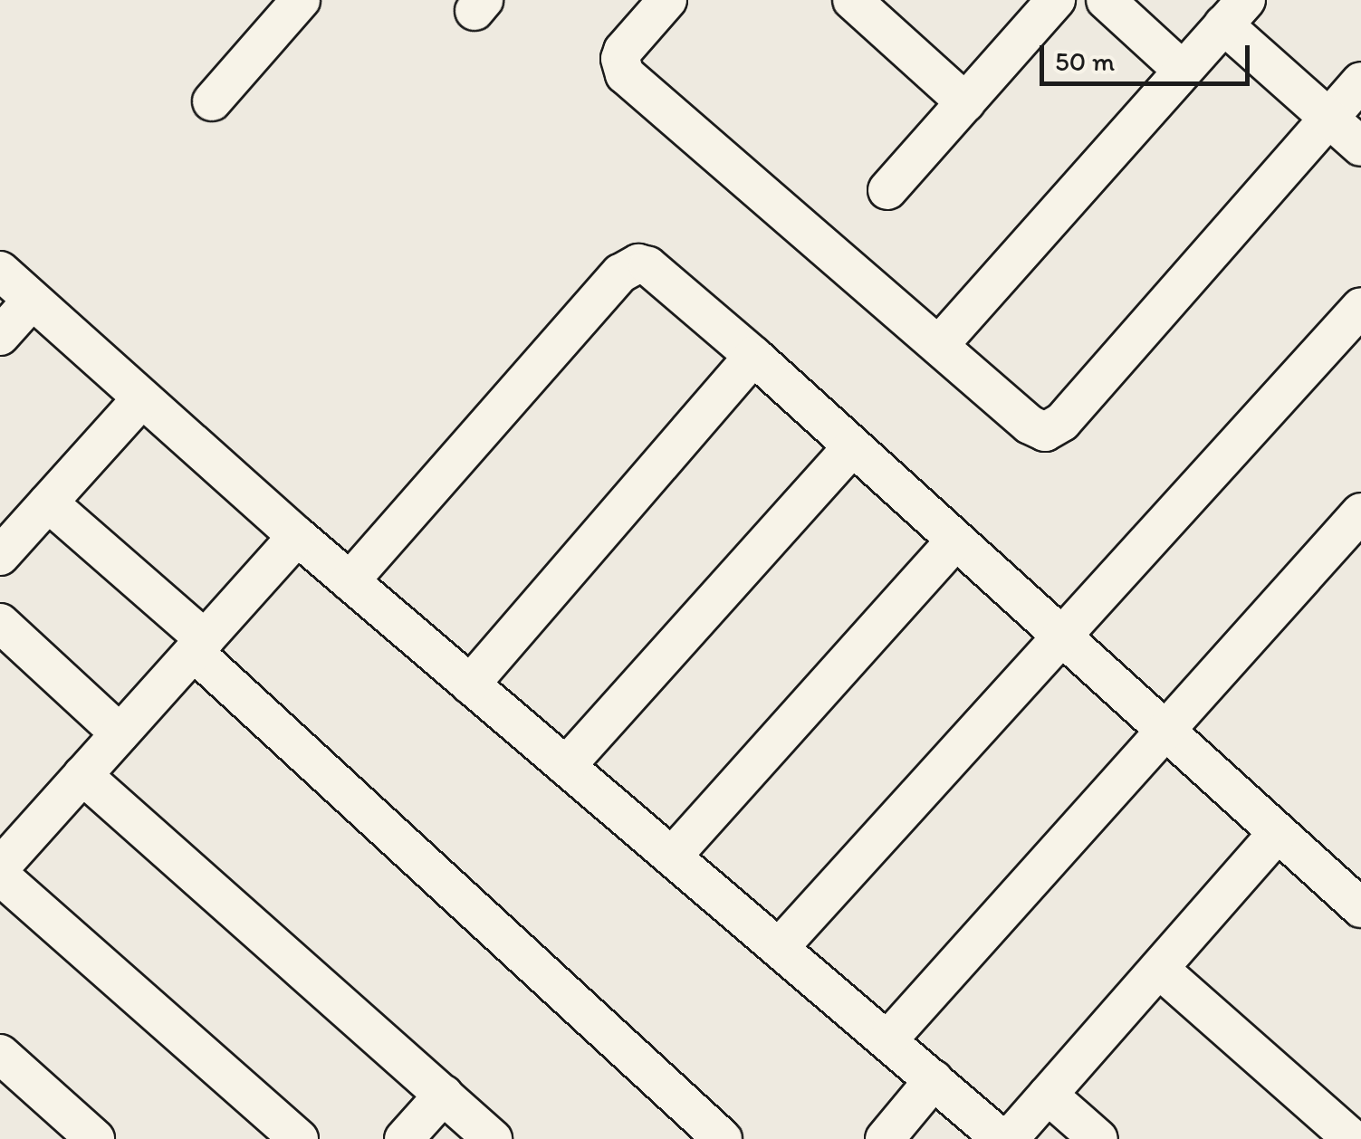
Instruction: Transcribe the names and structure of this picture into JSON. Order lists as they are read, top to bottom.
{
  "scale_bar": "50 m"
}
